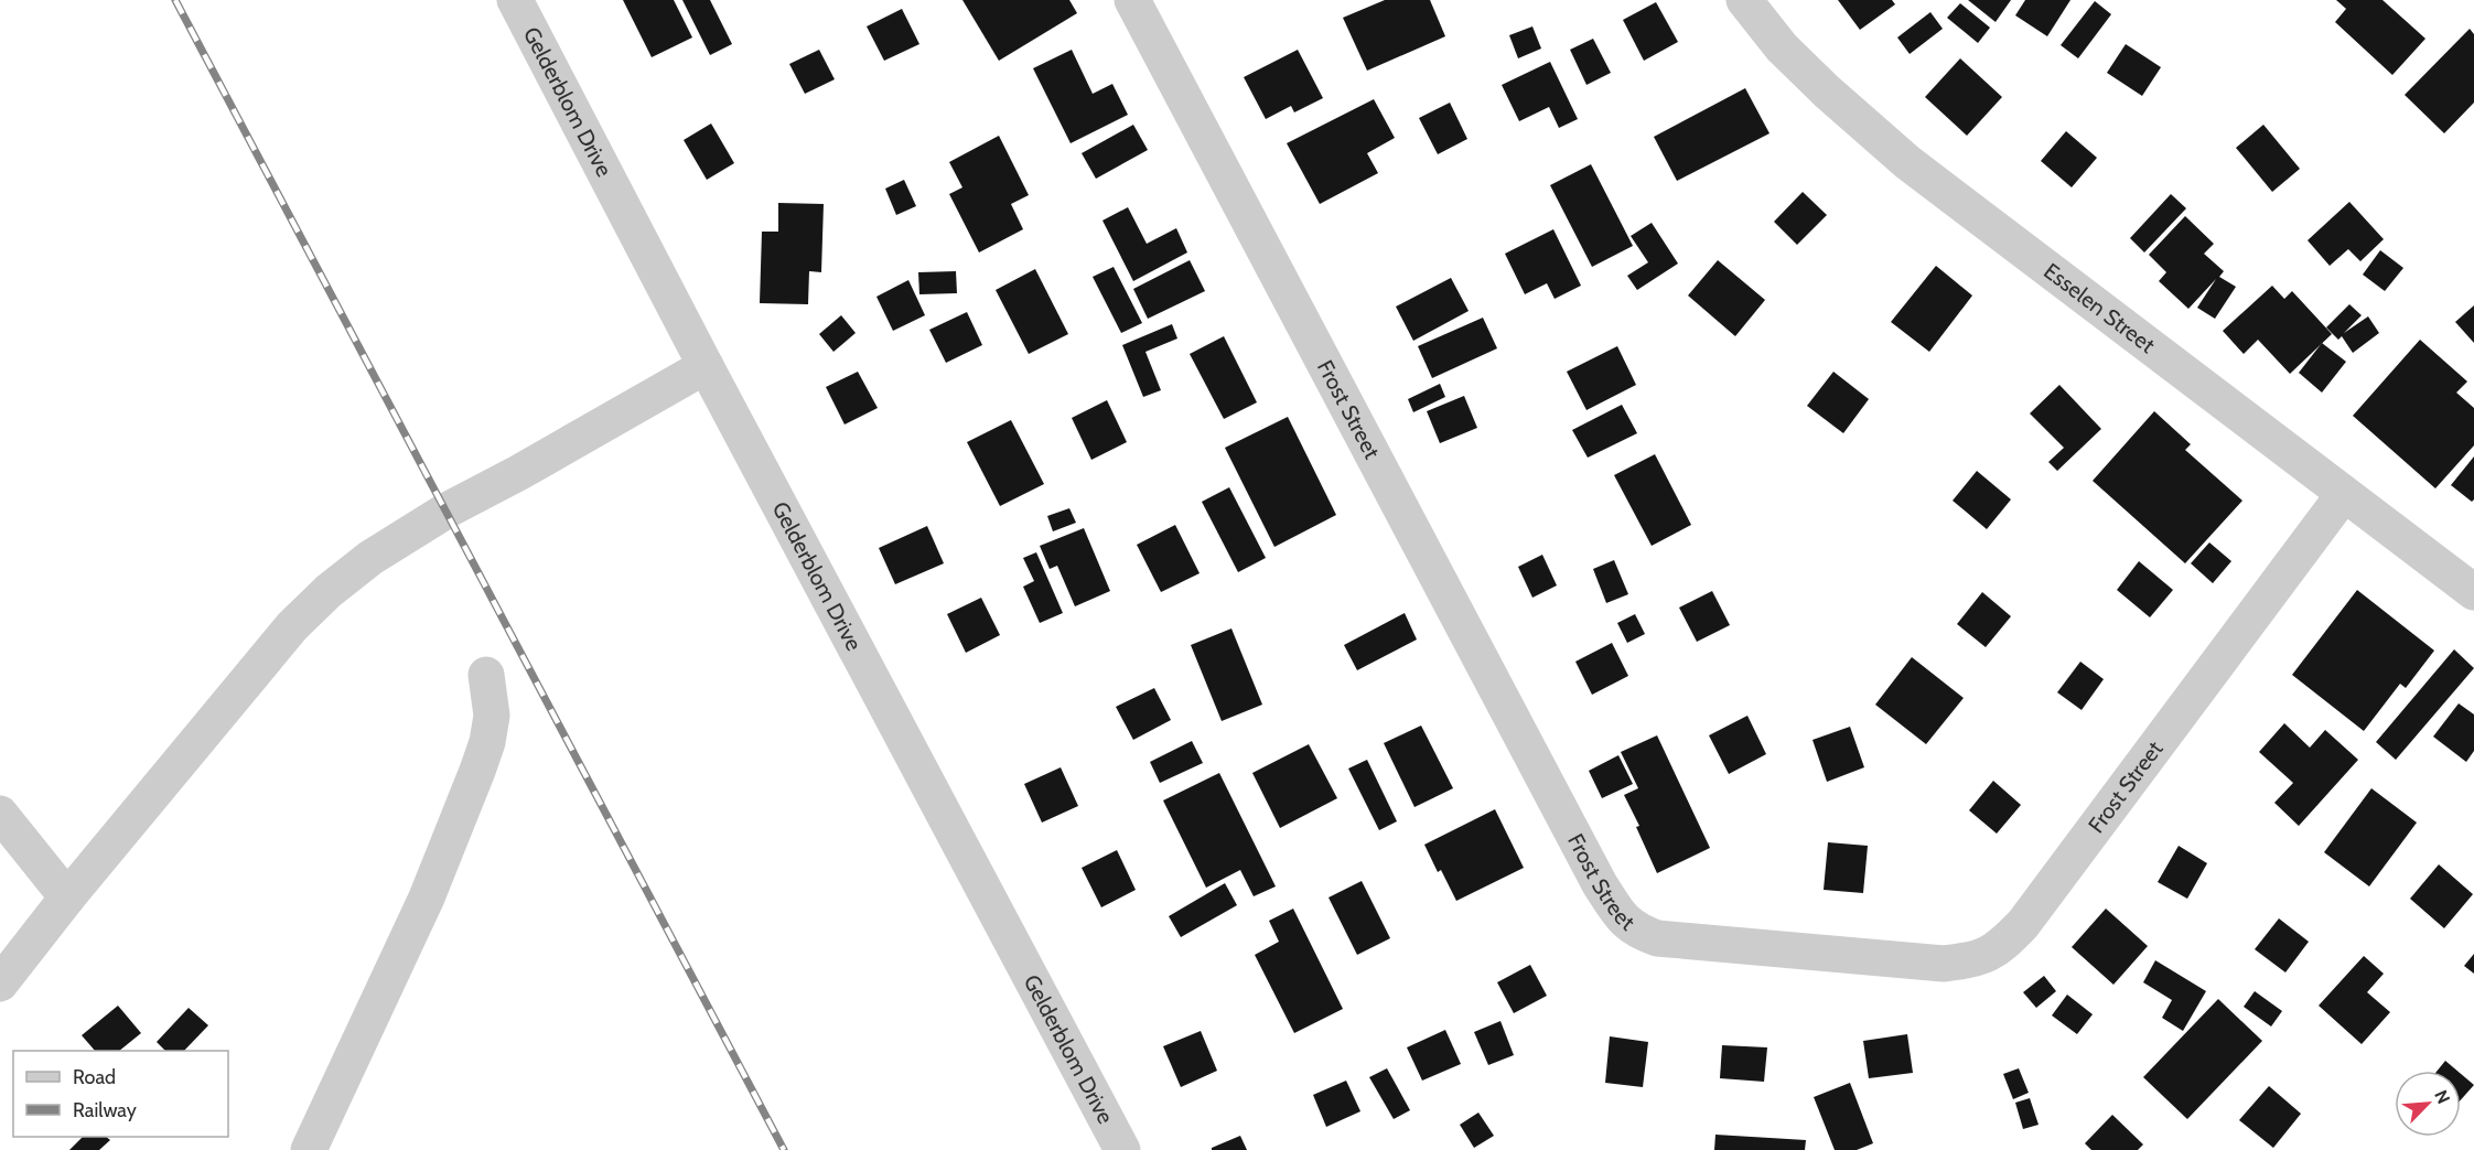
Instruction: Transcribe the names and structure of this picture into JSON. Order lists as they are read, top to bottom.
{
  "streets": {
    "street": ["Gelderblom Drive", "Esselen Street", "Frost Street"]
  },
  "crossings": [
    ["Esselen Street", "Frost Street"]
  ],
  "legend": ["Road", "Railway"],
  "north": "top right"
}
